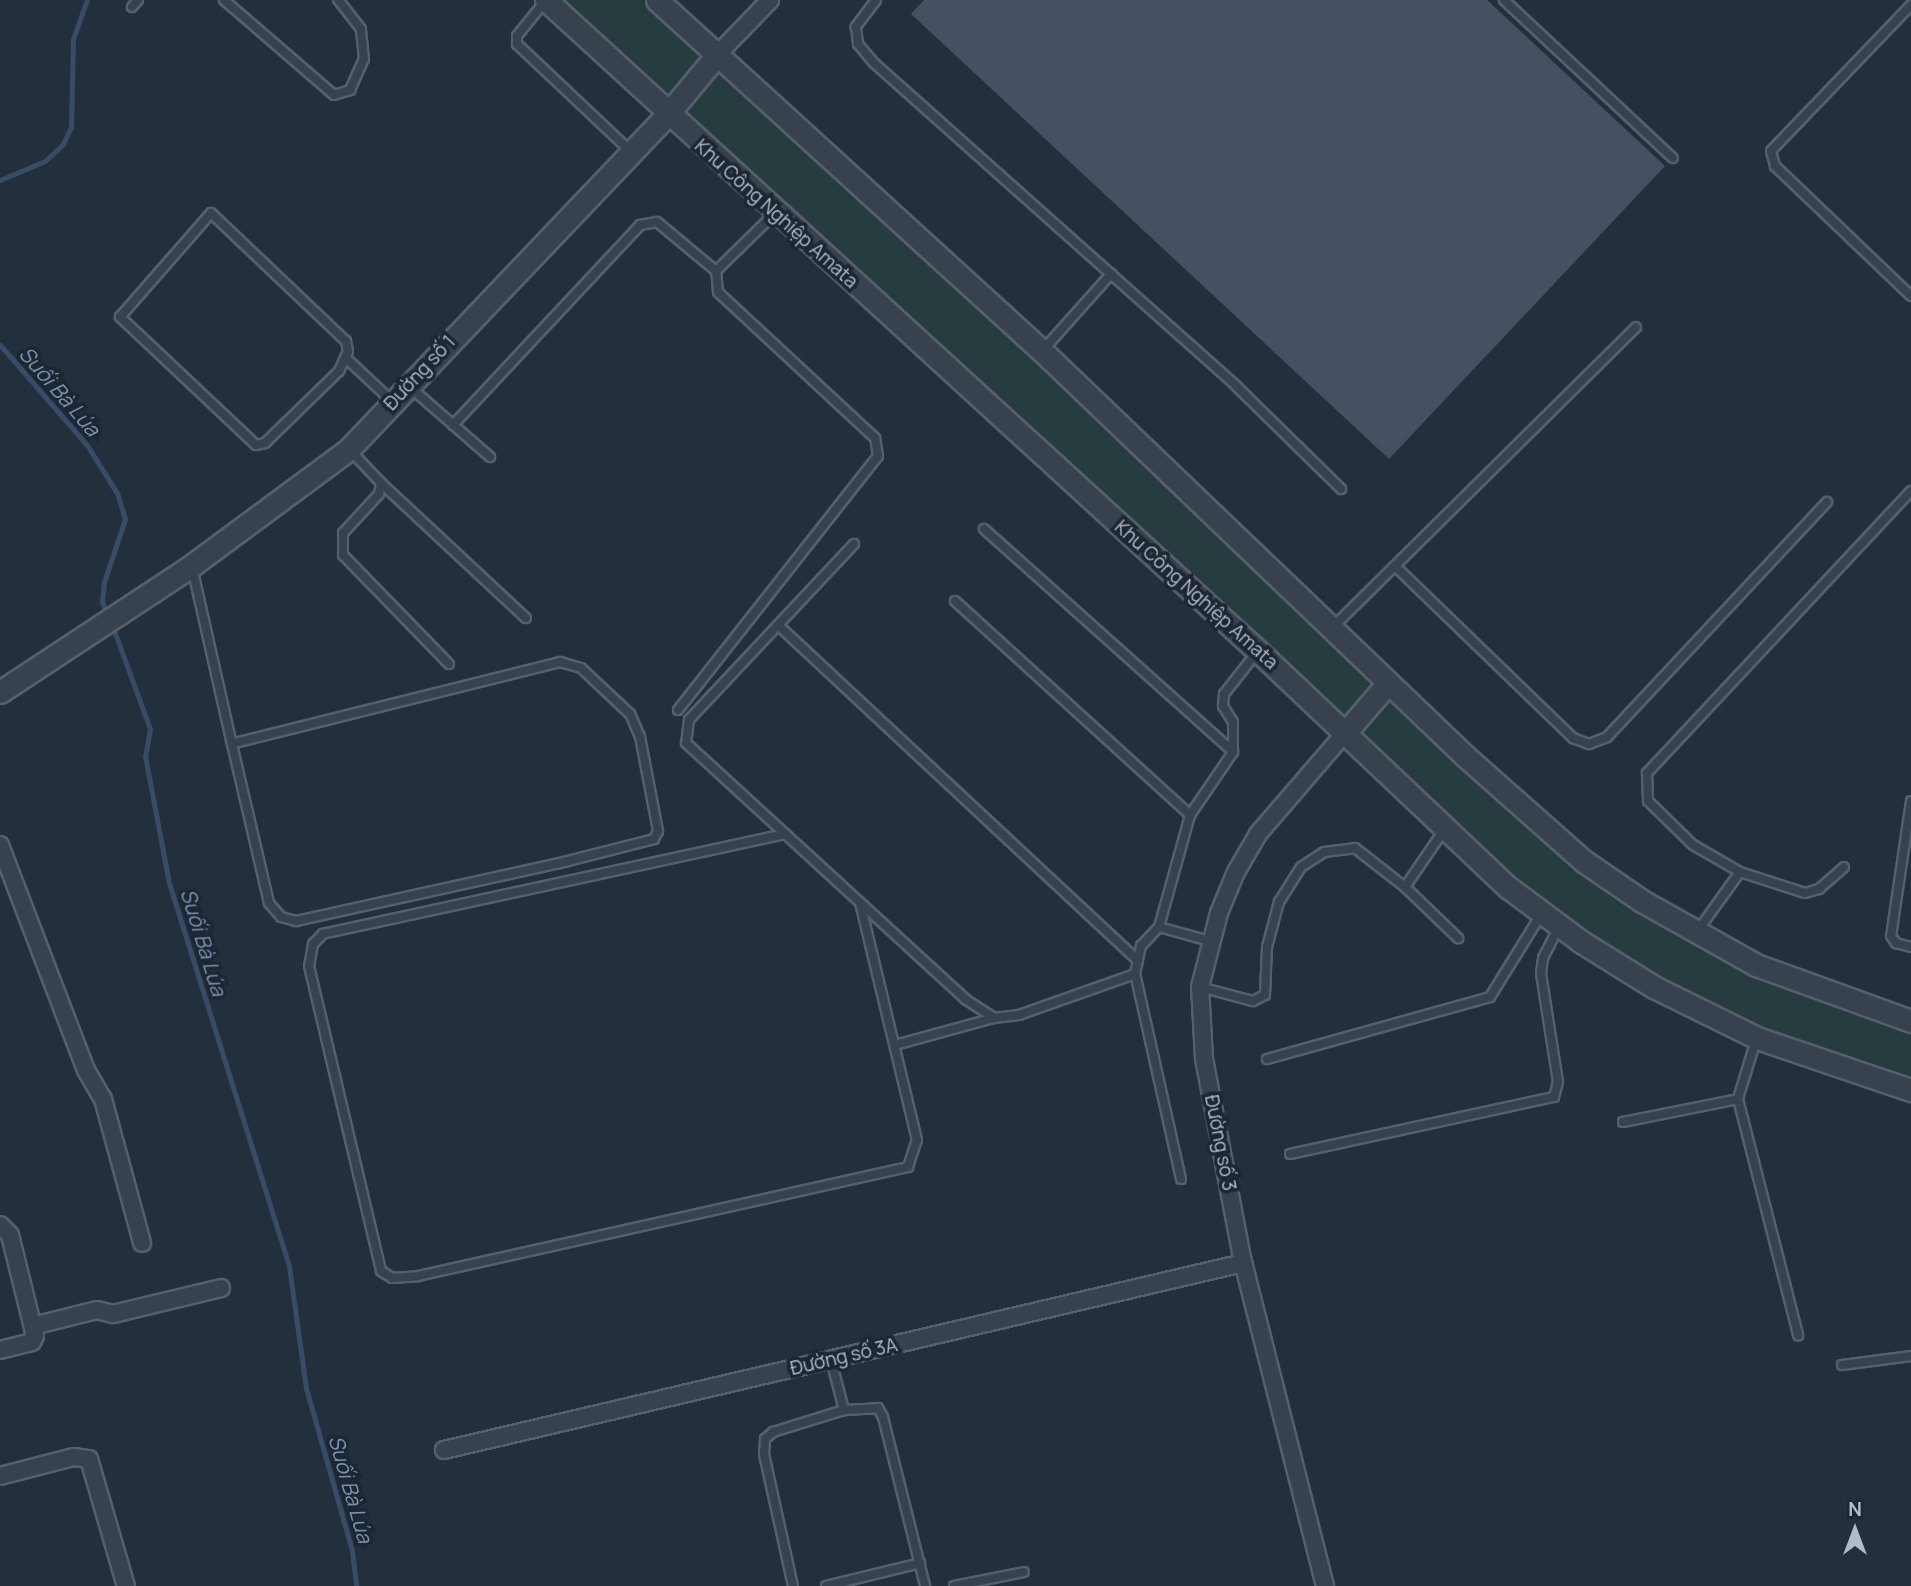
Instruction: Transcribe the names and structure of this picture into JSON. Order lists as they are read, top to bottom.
{
  "streets": {
    "street": [
      "Khu Công Nghiệp Amata",
      "Đường số 1",
      "Đường số 3",
      "Đường số 3A"
    ]
  },
  "crossings": [
    ["Khu Công Nghiệp Amata", "Đường số 1"],
    ["Khu Công Nghiệp Amata", "Đường số 3"],
    ["Đường số 3", "Đường số 3A"]
  ],
  "water": ["Suối Bà Lúa"],
  "north": "top"
}
